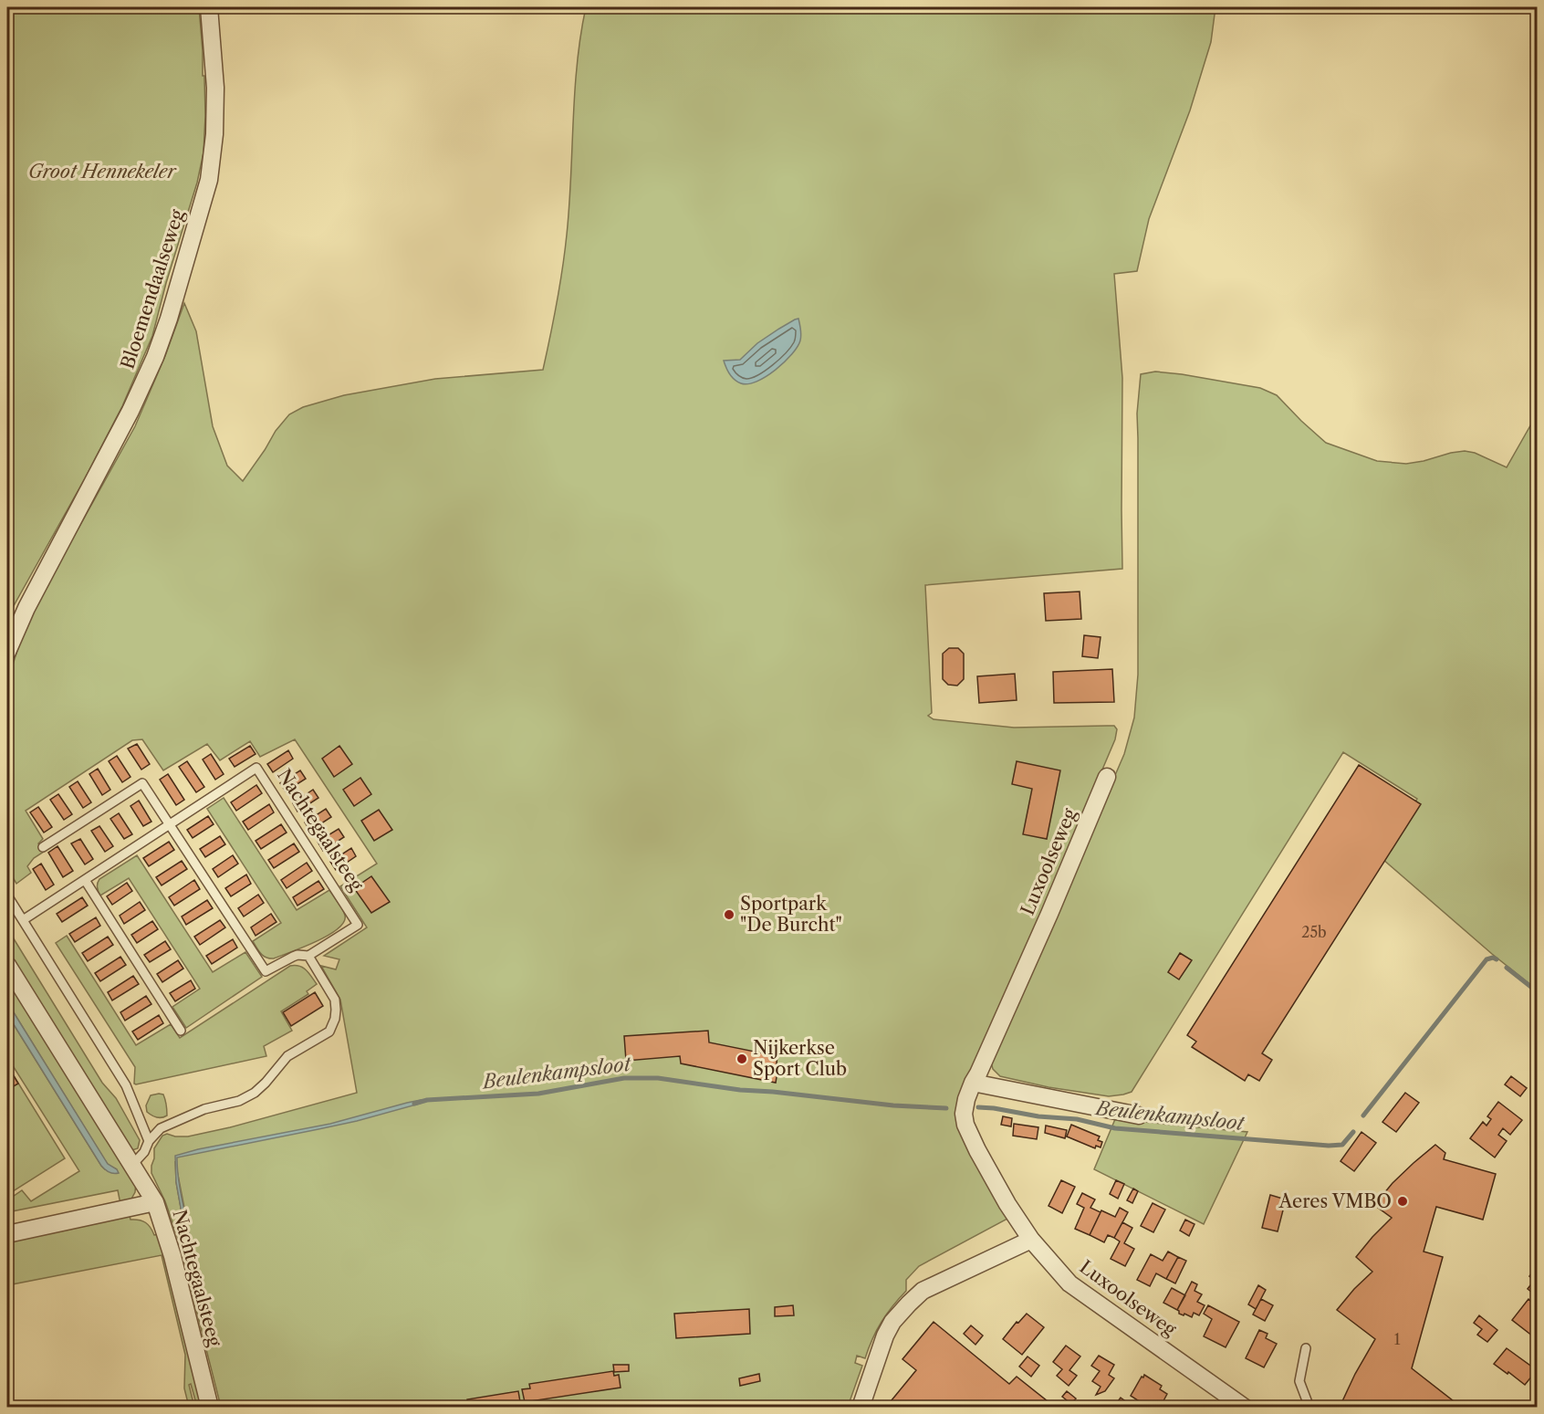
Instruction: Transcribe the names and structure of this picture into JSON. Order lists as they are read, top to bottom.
{
  "streets": {
    "street": ["Bloemendaalseweg", "Nachtegaalsteeg", "Luxoolseweg"]
  },
  "water": ["Beulenkampsloot"],
  "parks": ["Groot Hennekeler"],
  "places": ["Sportpark \"De Burcht\"", "Nijkerkse Sport Club", "Aeres VMBO"],
  "house_numbers": ["25b", "1"]
}
